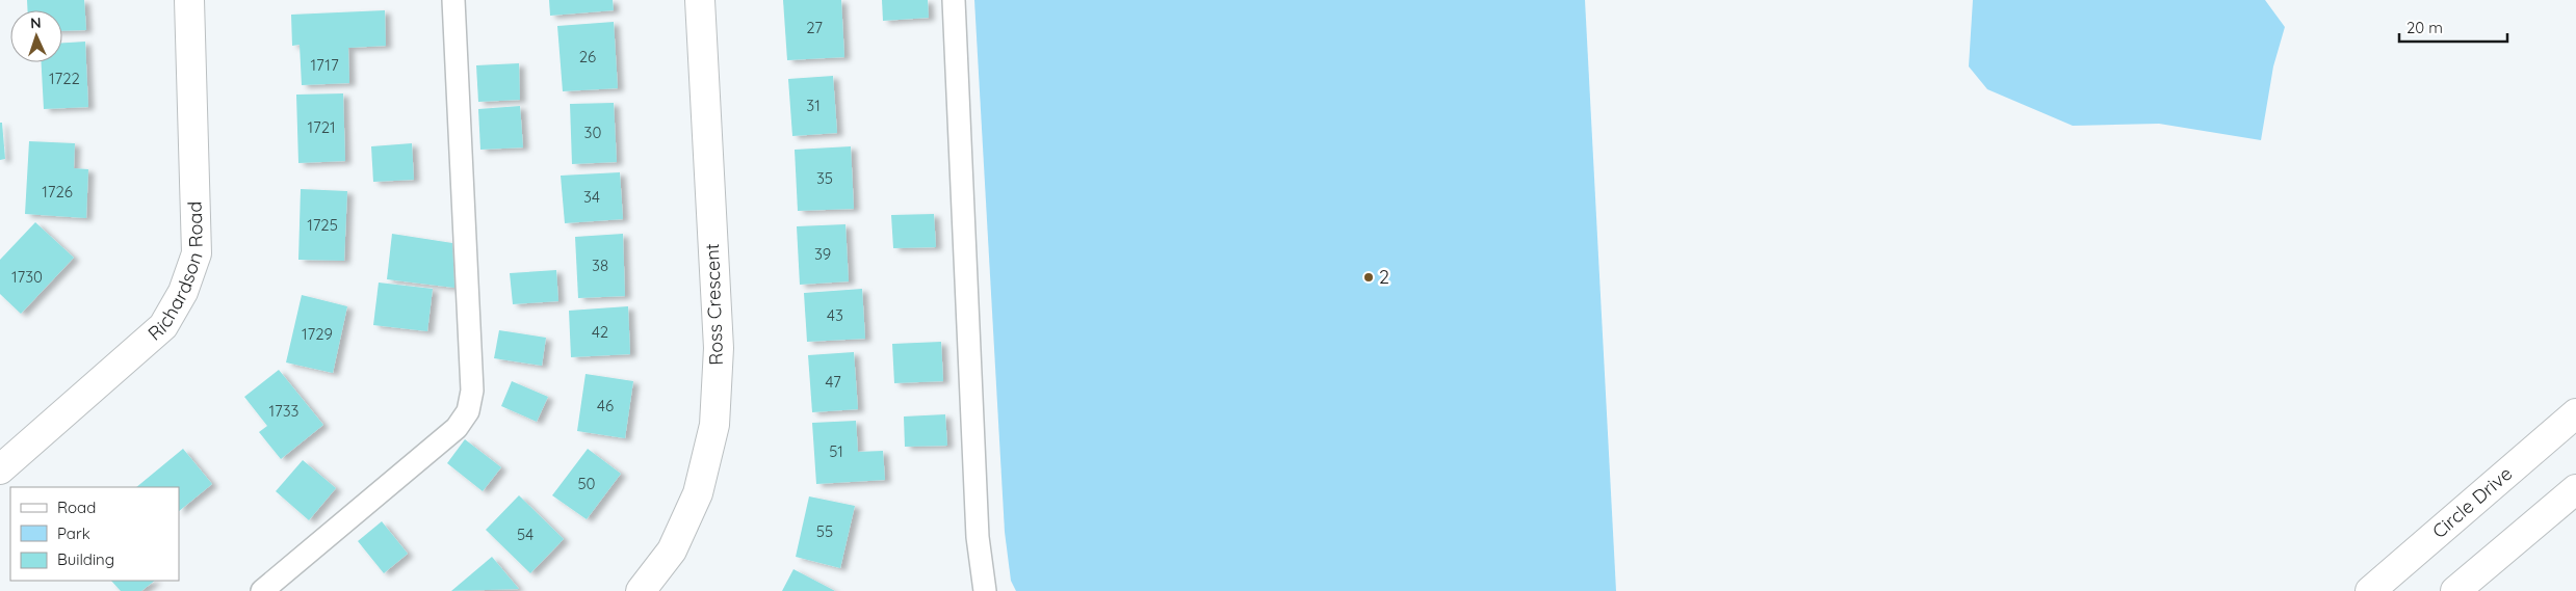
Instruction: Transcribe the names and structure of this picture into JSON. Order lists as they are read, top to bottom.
{
  "streets": {
    "main road": ["Richardson Road", "Ross Crescent", "Circle Drive"]
  },
  "places": ["2"],
  "house_numbers": [
    "27",
    "26",
    "1717",
    "1722",
    "31",
    "1721",
    "30",
    "35",
    "1726",
    "34",
    "1725",
    "39",
    "38",
    "1730",
    "43",
    "42",
    "1729",
    "47",
    "46",
    "1733",
    "51",
    "50",
    "55",
    "54"
  ],
  "legend": ["Road", "Park", "Building"],
  "scale_bar": "20 m",
  "north": "top"
}
